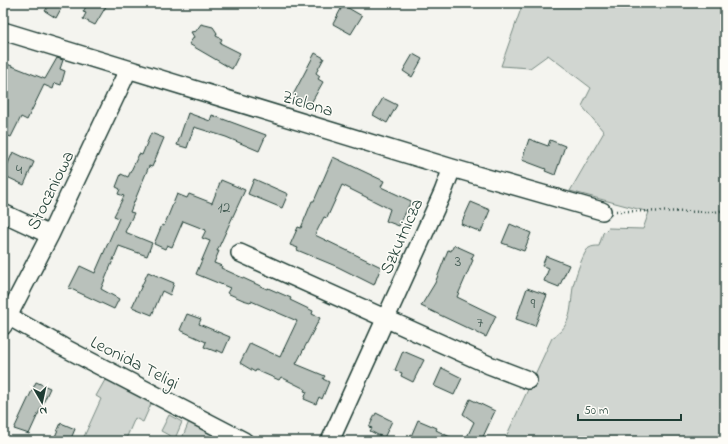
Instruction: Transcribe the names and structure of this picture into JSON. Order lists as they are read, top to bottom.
{
  "streets": {
    "street": [
      "Zielona",
      "Stoczniowa",
      "Szkutnicza",
      "Leonida Teligi"
    ]
  },
  "crossings": [
    ["Zielona", "Stoczniowa"],
    ["Zielona", "Szkutnicza"],
    ["Stoczniowa", "Leonida Teligi"]
  ],
  "house_numbers": [
    "4",
    "12",
    "3",
    "9",
    "7"
  ],
  "scale_bar": "50 m",
  "north": "bottom"
}
